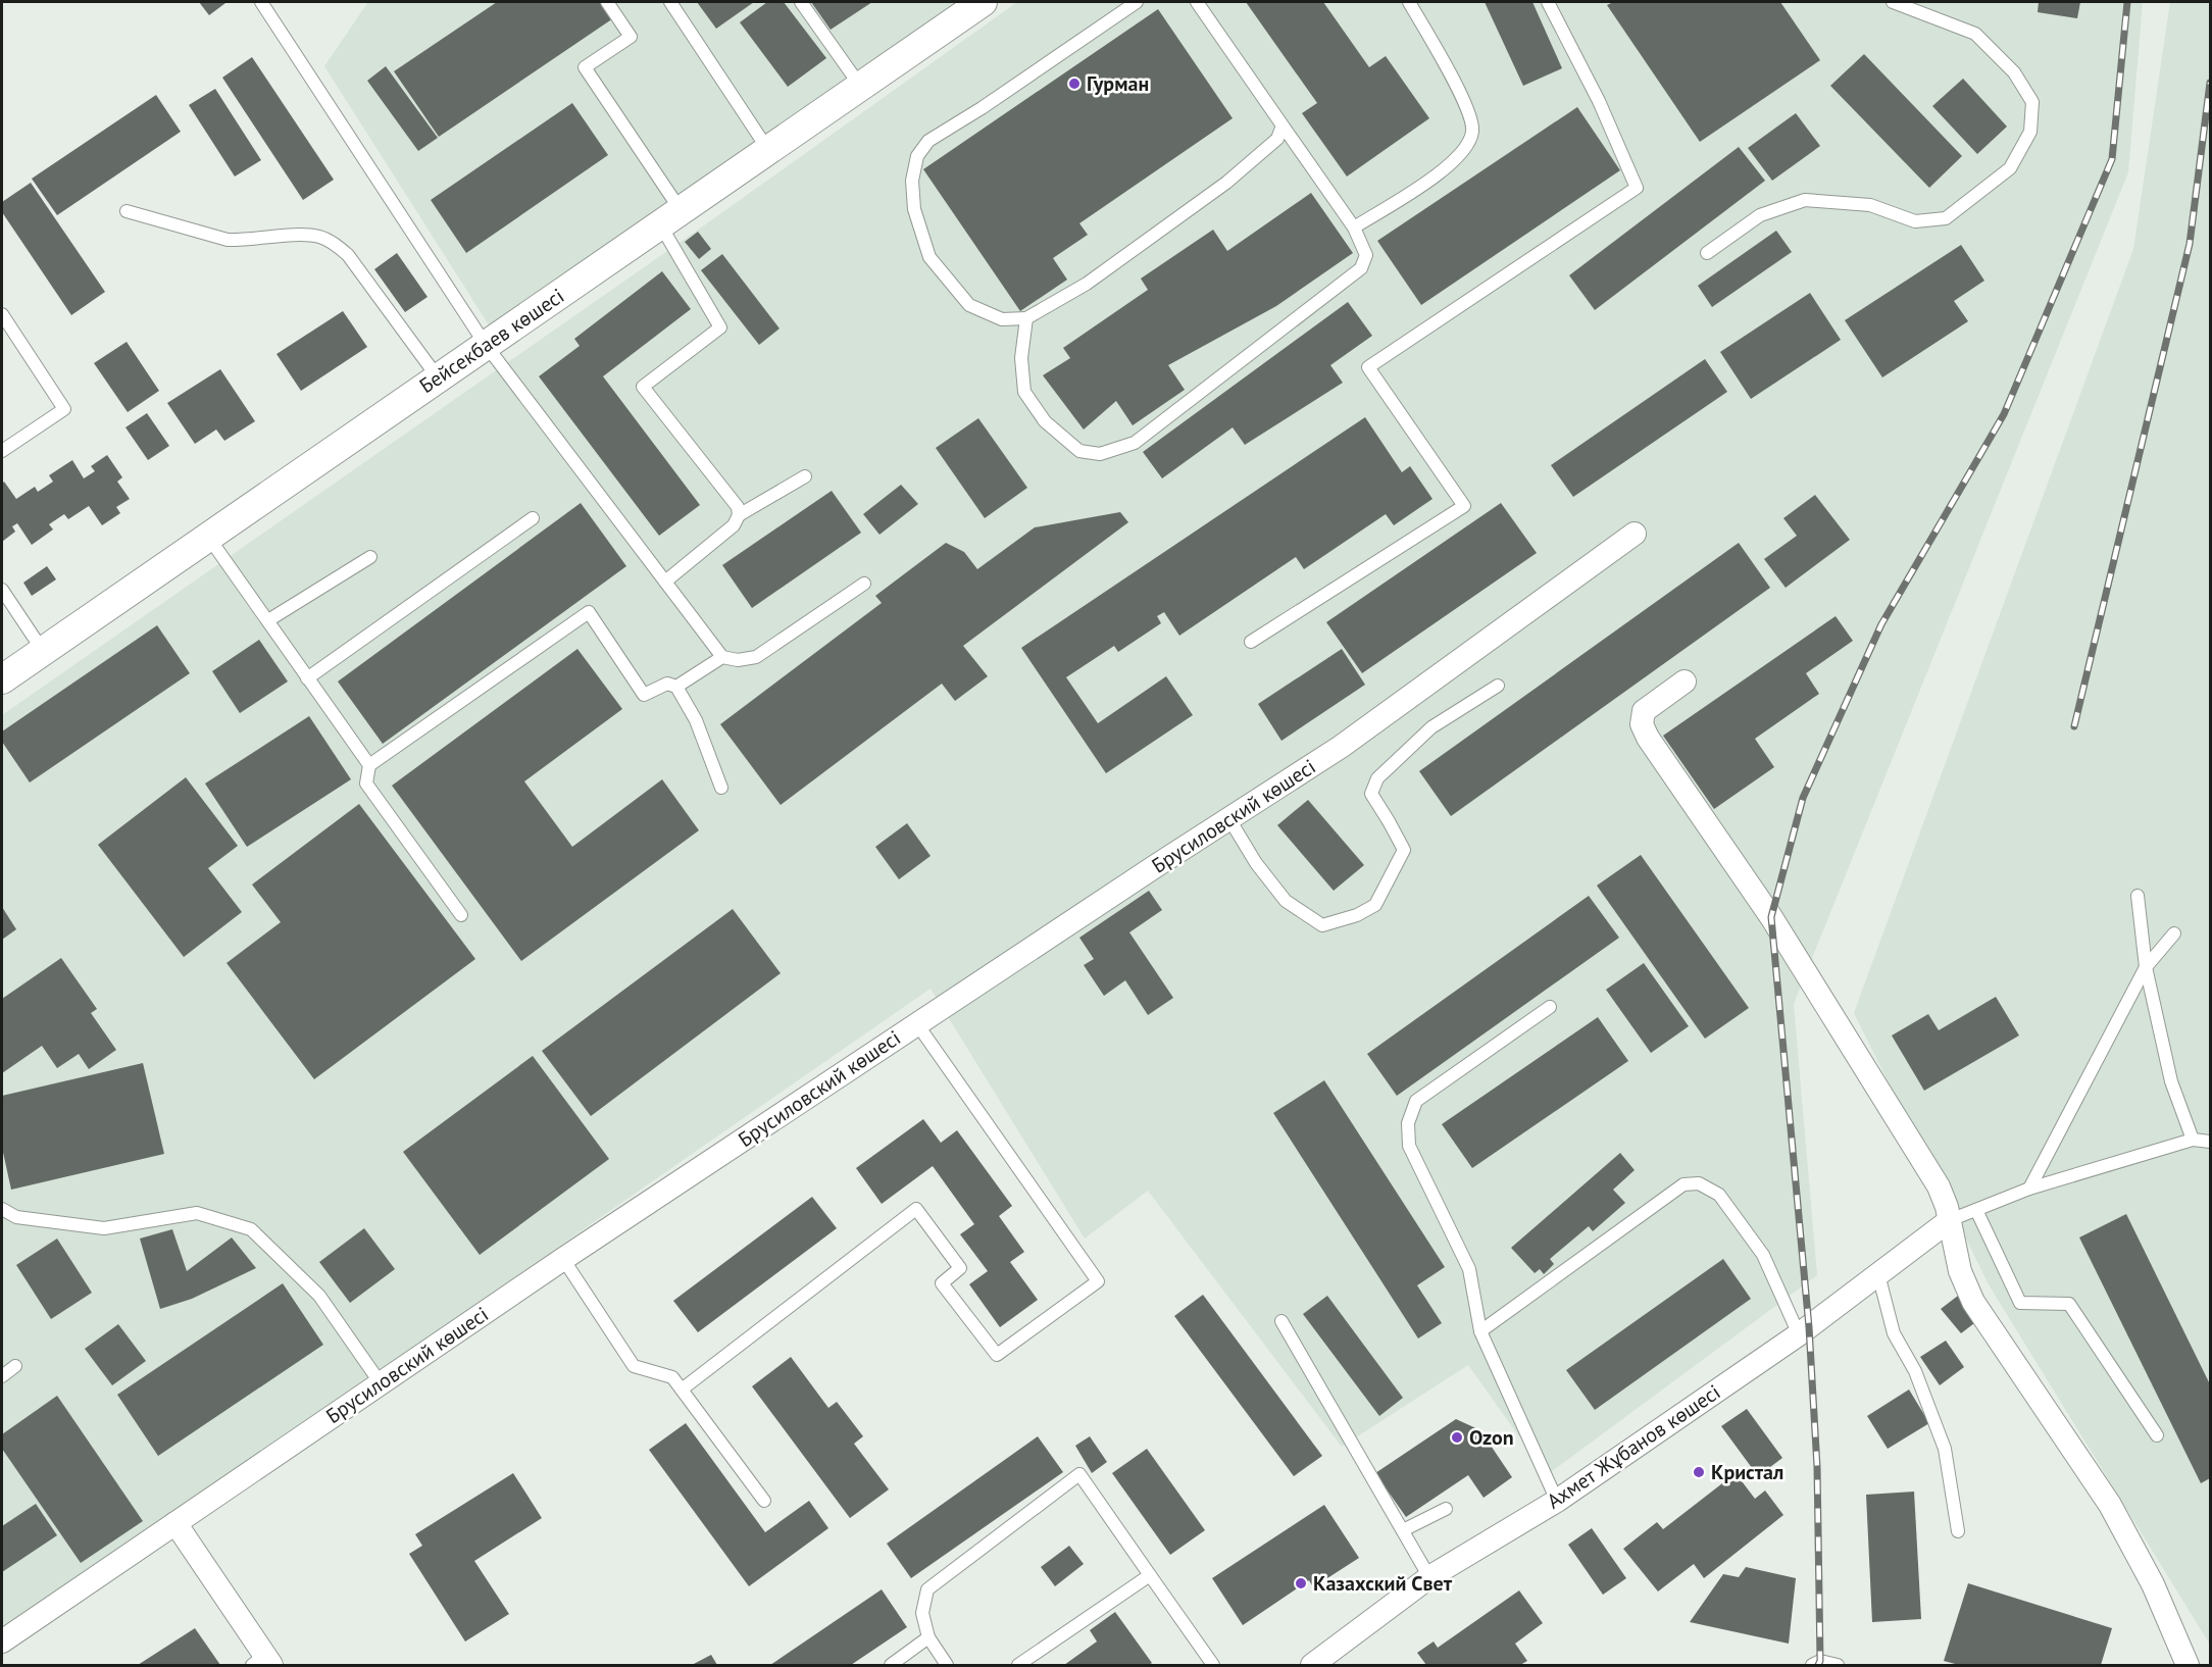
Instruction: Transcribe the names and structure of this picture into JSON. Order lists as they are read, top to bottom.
{
  "streets": {
    "street": ["Бейсекбаев көшесі", "Брусиловский көшесі", "Ахмет Жұбанов көшесі"]
  },
  "places": [
    "Гурман",
    "Ozon",
    "Кристал",
    "Казахский Свет"
  ]
}
